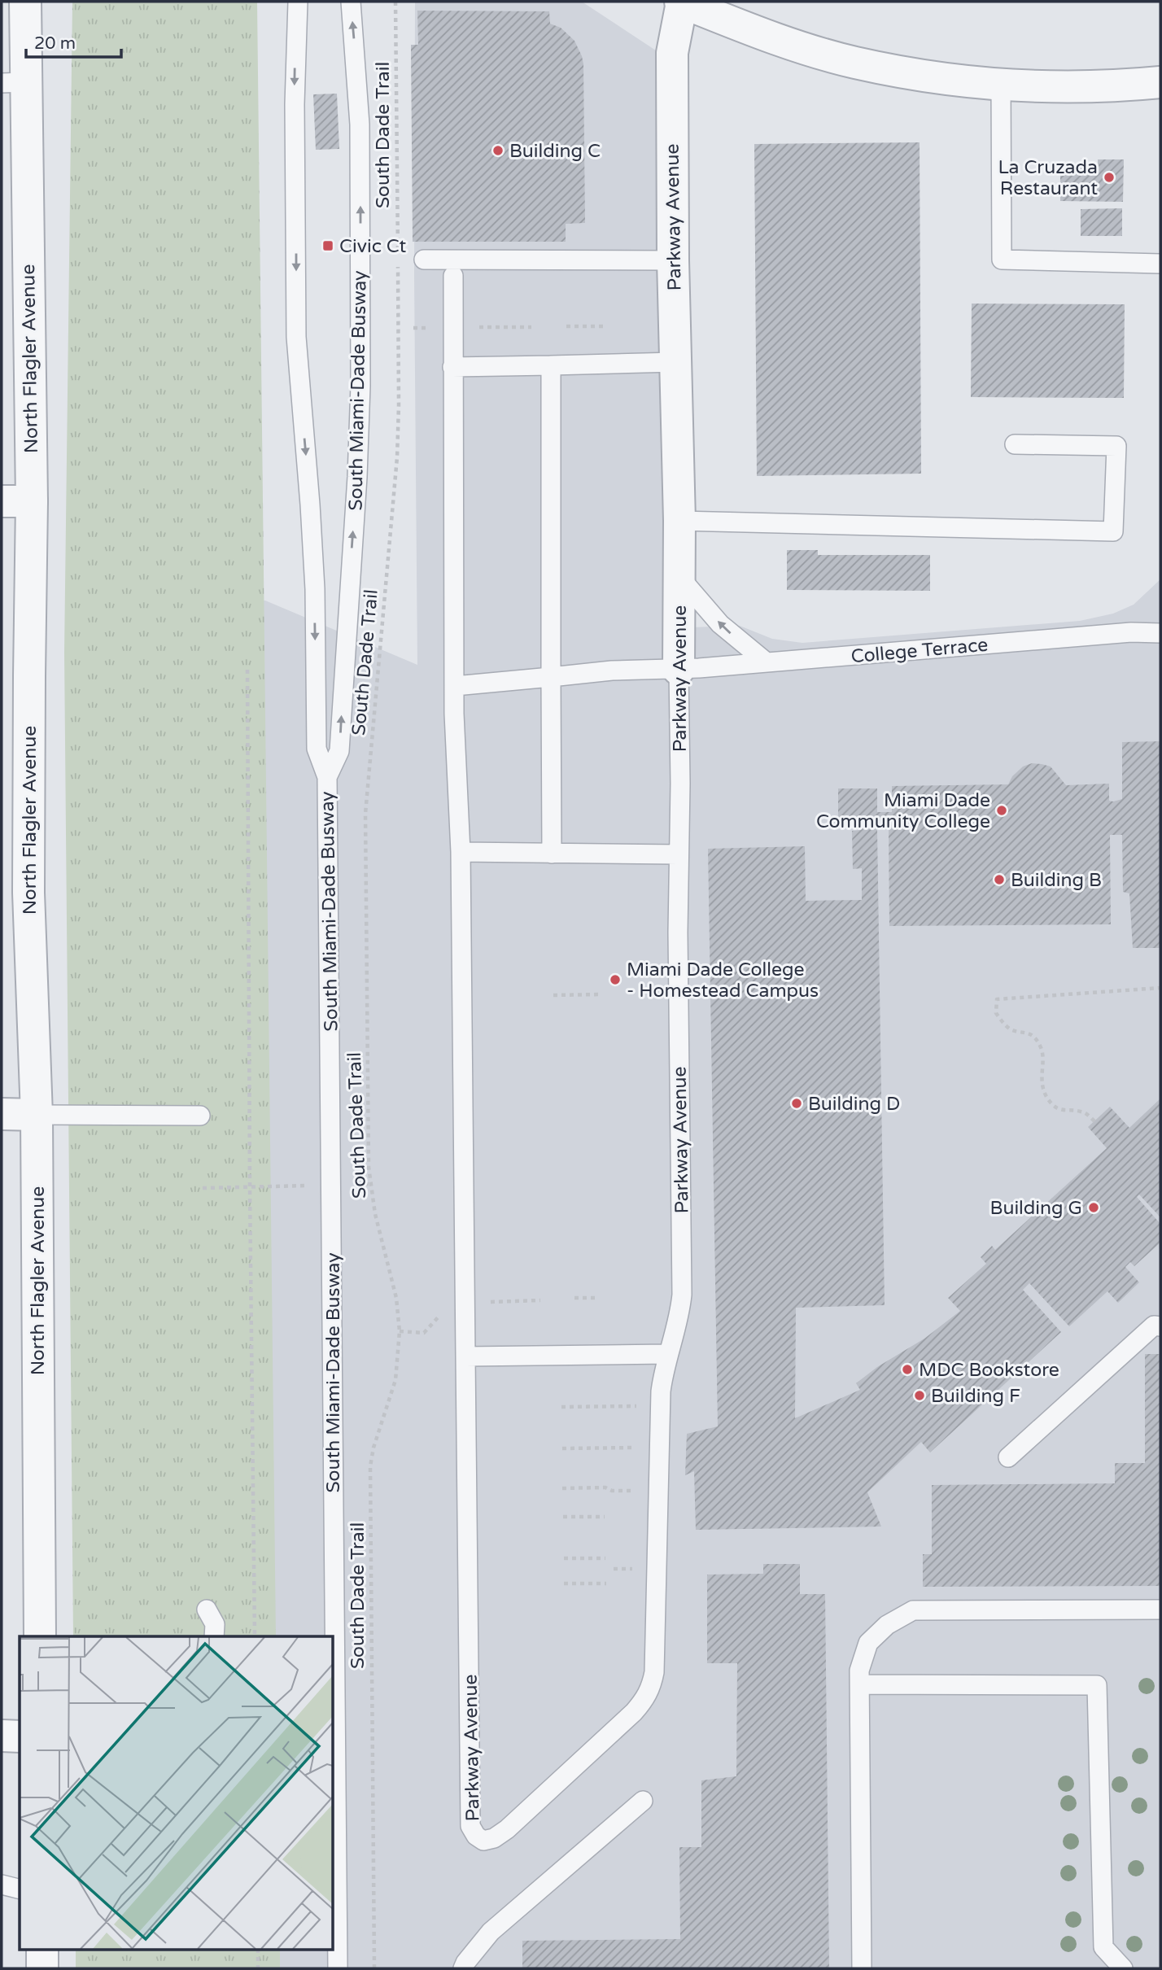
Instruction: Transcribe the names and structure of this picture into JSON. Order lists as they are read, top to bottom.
{
  "streets": {
    "street": ["Parkway Avenue", "North Flagler Avenue"],
    "lane": ["South Miami-Dade Busway", "College Terrace"],
    "path": ["South Dade Trail"]
  },
  "crossings": [
    ["Parkway Avenue", "College Terrace"]
  ],
  "places": {
    "other": [
      "Building C",
      "La Cruzada Restaurant",
      "Miami Dade Community College",
      "Building B",
      "Miami Dade College - Homestead Campus",
      "Building D",
      "Building G",
      "MDC Bookstore",
      "Building F"
    ],
    "transit": ["Civic Ct"]
  },
  "scale_bar": "20 m"
}
